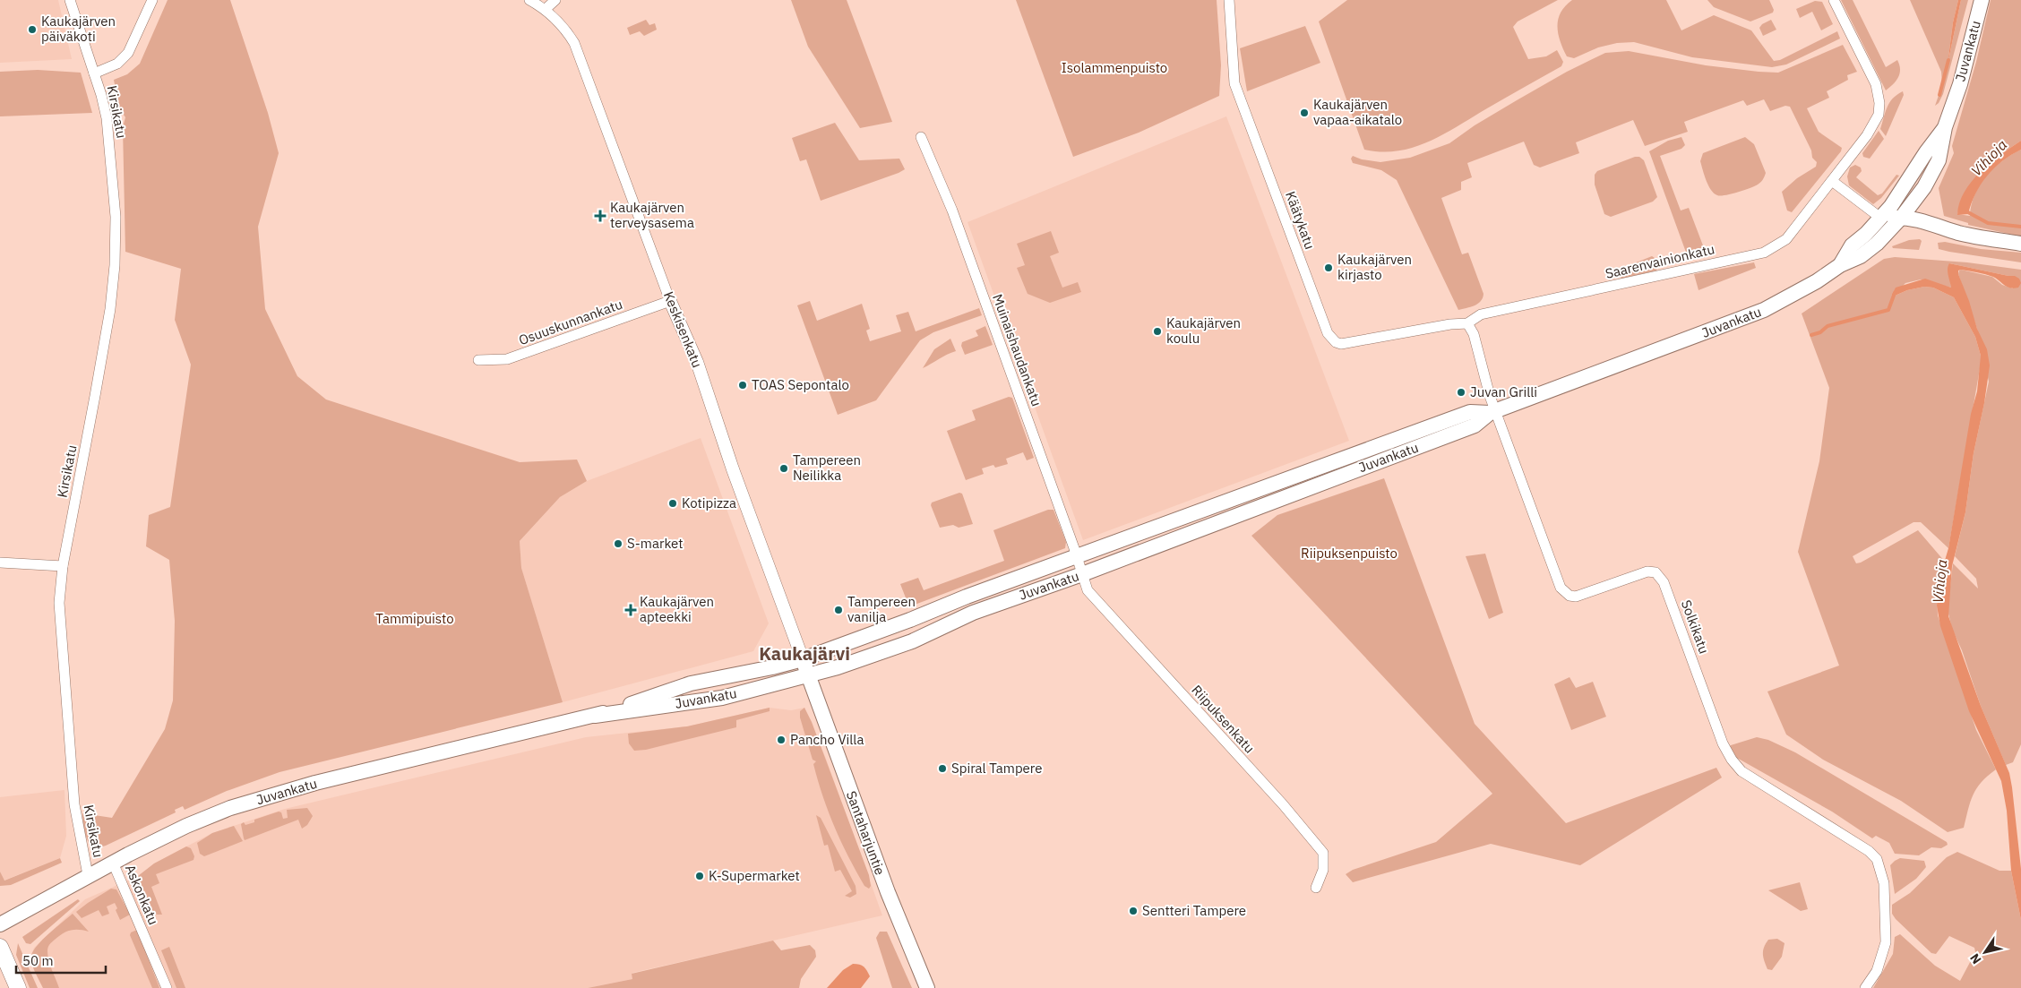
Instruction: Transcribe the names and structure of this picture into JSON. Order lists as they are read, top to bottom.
{
  "streets": {
    "main road": ["Juvankatu", "Keskisenkatu", "Santaharjuntie"],
    "street": [
      "Kirsikatu",
      "Käätykatu",
      "Saarenvainionkatu",
      "Osuuskunnankatu",
      "Muinaishaudankatu",
      "Solkikatu",
      "Riipuksenkatu",
      "Askonkatu"
    ]
  },
  "crossings": [
    ["Juvankatu", "Kirsikatu"],
    ["Juvankatu", "Keskisenkatu"],
    ["Juvankatu", "Muinaishaudankatu"],
    ["Juvankatu", "Solkikatu"],
    ["Juvankatu", "Riipuksenkatu"],
    ["Juvankatu", "Santaharjuntie"],
    ["Juvankatu", "Askonkatu"],
    ["Käätykatu", "Saarenvainionkatu"],
    ["Käätykatu", "Solkikatu"],
    ["Saarenvainionkatu", "Solkikatu"],
    ["Osuuskunnankatu", "Keskisenkatu"],
    ["Keskisenkatu", "Santaharjuntie"],
    ["Muinaishaudankatu", "Riipuksenkatu"]
  ],
  "districts": ["Kaukajärvi"],
  "water": ["Vihioja"],
  "parks": ["Isolammenpuisto", "Riipuksenpuisto", "Tammipuisto"],
  "places": {
    "other": [
      "Kaukajärven päiväkoti",
      "Kaukajärven vapaa-aikatalo",
      "Kaukajärven kirjasto",
      "Kaukajärven koulu",
      "TOAS Sepontalo",
      "Juvan Grilli",
      "Tampereen Neilikka",
      "Kotipizza",
      "S-market",
      "Tampereen vanilja",
      "Pancho Villa",
      "Spiral Tampere",
      "K-Supermarket",
      "Sentteri Tampere"
    ],
    "health": ["Kaukajärven terveysasema", "Kaukajärven apteekki"]
  },
  "scale_bar": "50 m",
  "north": "bottom left"
}
